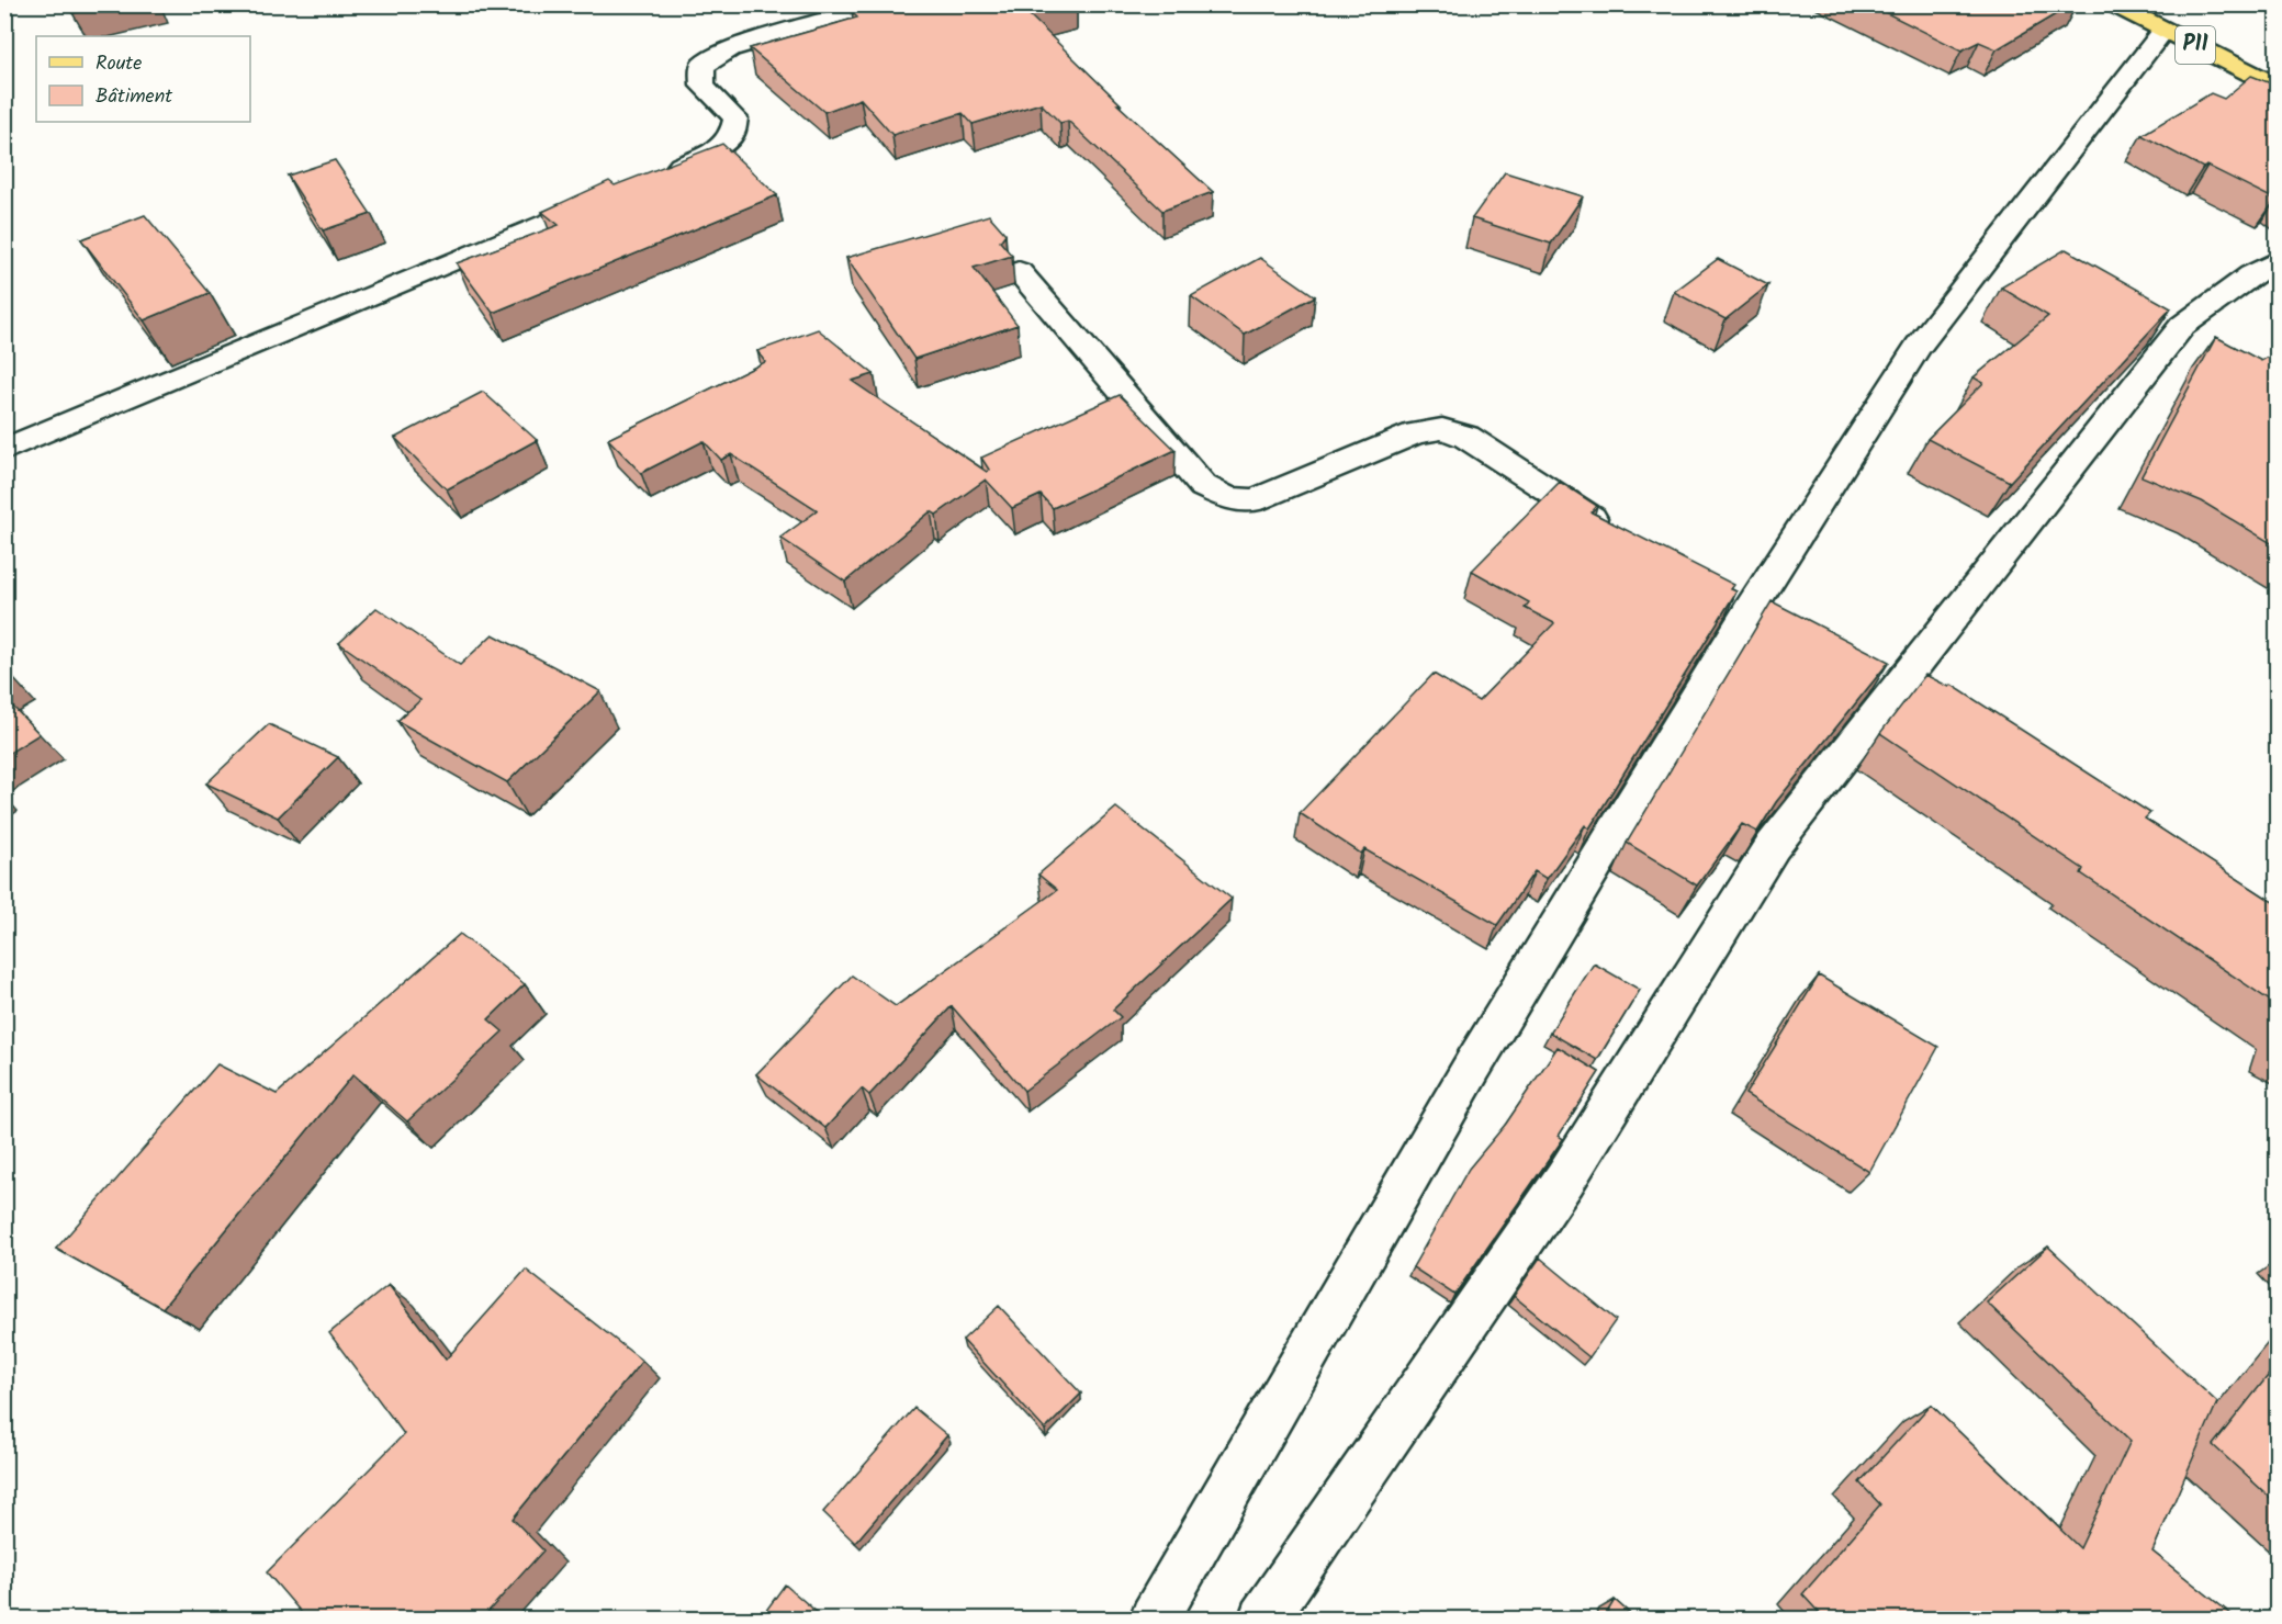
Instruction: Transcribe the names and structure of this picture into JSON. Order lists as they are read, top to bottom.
{
  "streets": {
    "main road": ["P11"]
  },
  "legend": ["Route", "Bâtiment"]
}
